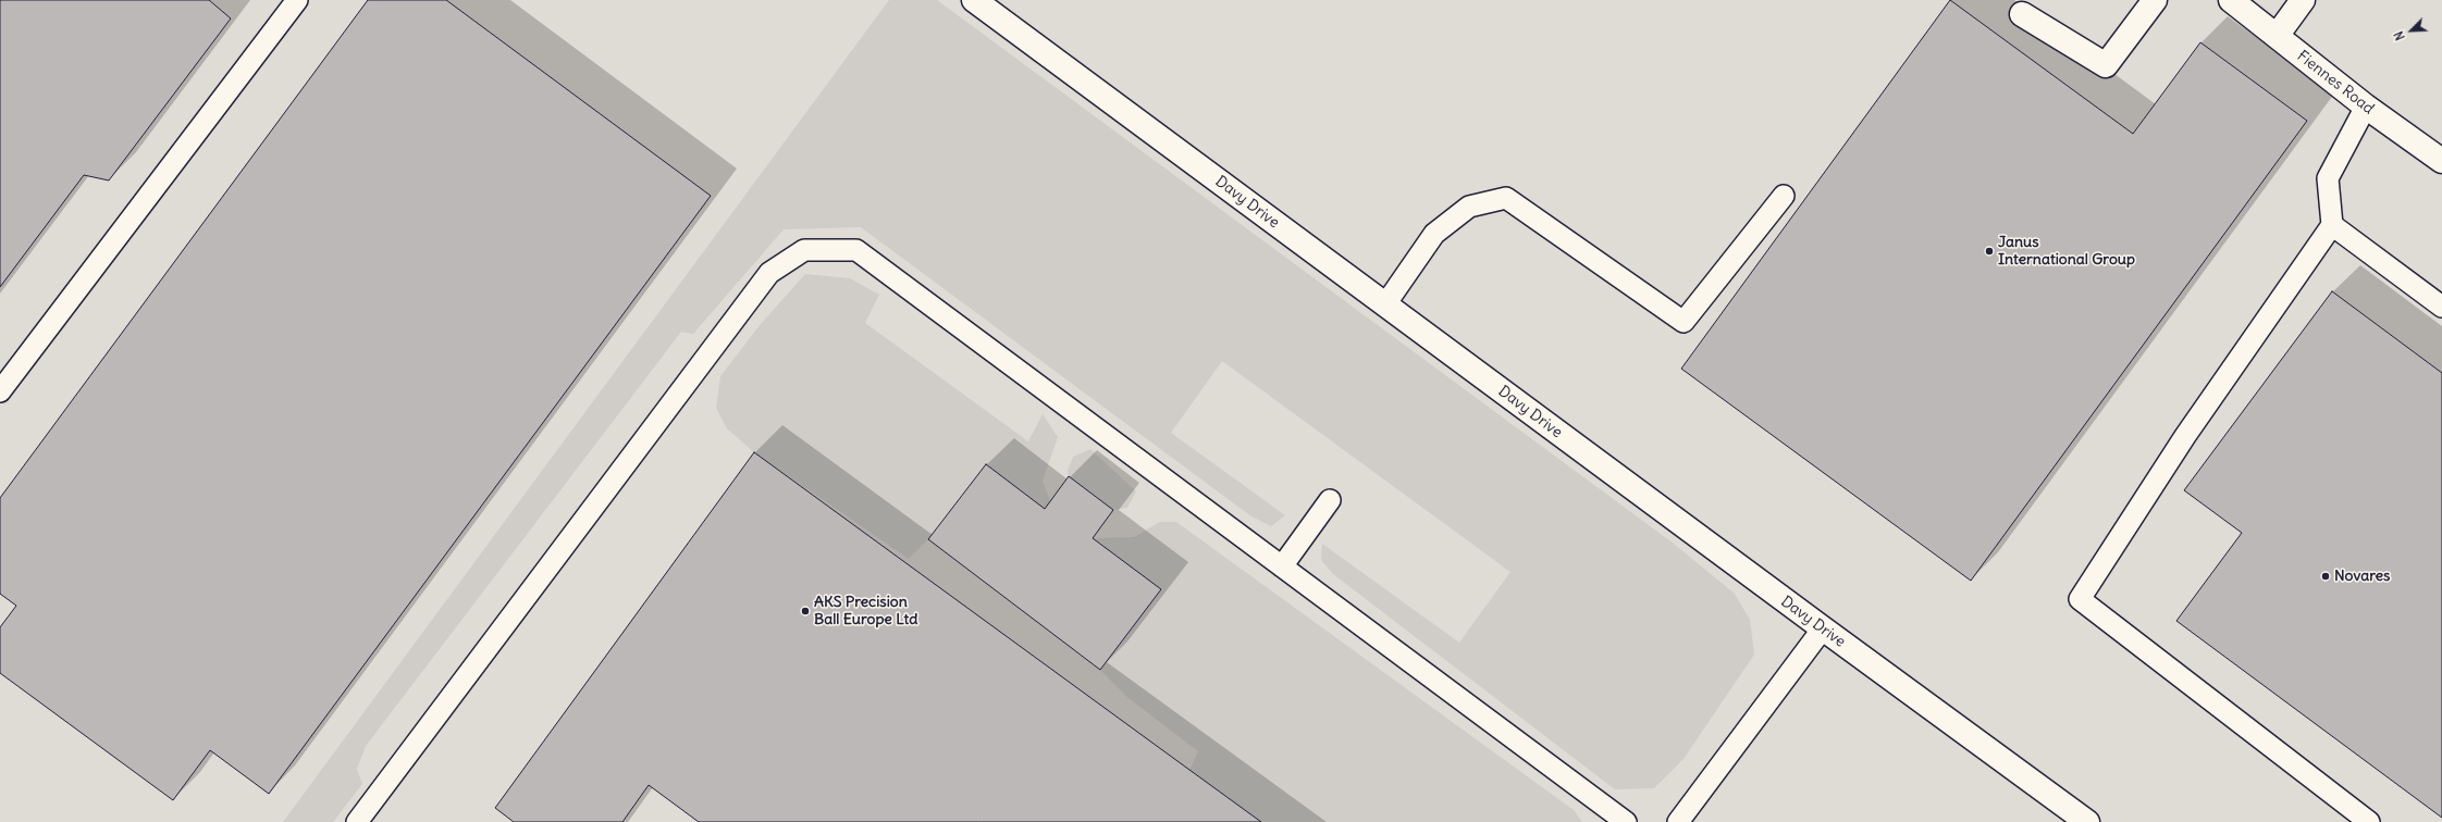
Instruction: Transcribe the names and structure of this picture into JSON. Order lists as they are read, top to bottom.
{
  "streets": {
    "street": ["Fiennes Road", "Davy Drive"]
  },
  "places": ["Janus International Group", "Novares", "AKS Precision Ball Europe Ltd"],
  "north": "bottom left"
}
